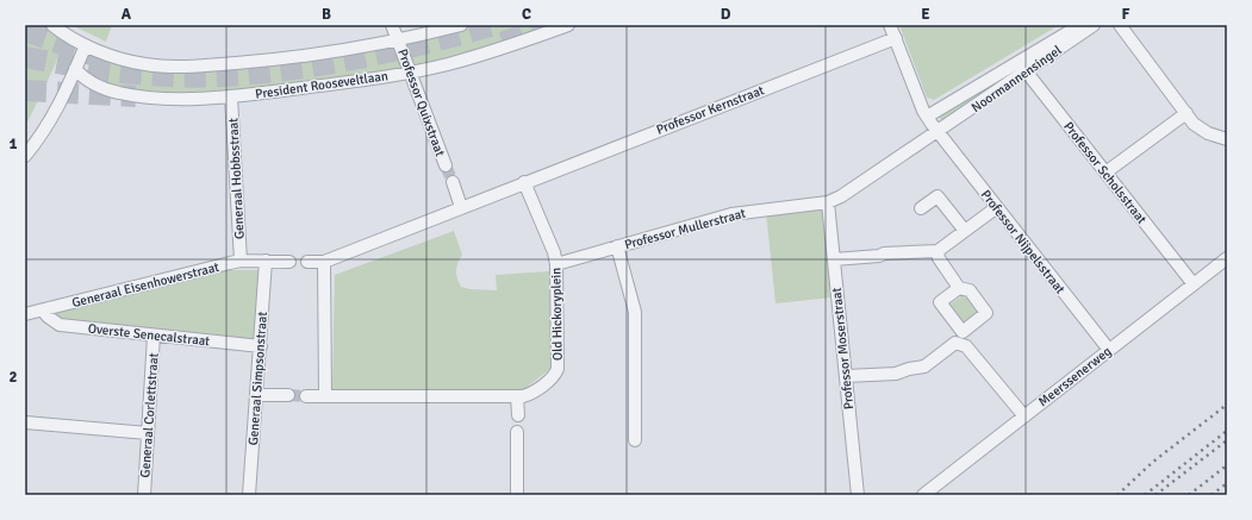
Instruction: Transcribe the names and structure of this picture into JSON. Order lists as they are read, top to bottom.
{
  "streets": {
    "street": [
      "Noormannensingel",
      "President Rooseveltlaan",
      "Professor Quixstraat",
      "Professor Kernstraat",
      "Professor Scholsstraat",
      "Generaal Hobbsstraat",
      "Professor Mullerstraat",
      "Professor Nijpelsstraat",
      "Generaal Eisenhowerstraat",
      "Old Hickoryplein",
      "Overste Senecalstraat",
      "Professor Moserstraat",
      "Meerssenerweg",
      "Generaal Simpsonstraat",
      "Generaal Corlettstraat"
    ]
  },
  "crossings": [
    ["Noormannensingel", "Professor Scholsstraat"],
    ["Noormannensingel", "Professor Mullerstraat"],
    ["Noormannensingel", "Professor Nijpelsstraat"],
    ["President Rooseveltlaan", "Professor Quixstraat"],
    ["President Rooseveltlaan", "Generaal Hobbsstraat"],
    ["Professor Kernstraat", "Professor Nijpelsstraat"],
    ["Professor Kernstraat", "Old Hickoryplein"],
    ["Professor Scholsstraat", "Meerssenerweg"],
    ["Generaal Hobbsstraat", "Generaal Eisenhowerstraat"],
    ["Professor Mullerstraat", "Professor Nijpelsstraat"],
    ["Professor Mullerstraat", "Old Hickoryplein"],
    ["Professor Mullerstraat", "Professor Moserstraat"],
    ["Professor Nijpelsstraat", "Meerssenerweg"],
    ["Generaal Eisenhowerstraat", "Overste Senecalstraat"],
    ["Generaal Eisenhowerstraat", "Generaal Simpsonstraat"],
    ["Overste Senecalstraat", "Generaal Simpsonstraat"],
    ["Overste Senecalstraat", "Generaal Corlettstraat"]
  ],
  "grid": {
    "columns": [
      "A",
      "B",
      "C",
      "D",
      "E",
      "F"
    ],
    "rows": ["1", "2"]
  }
}
